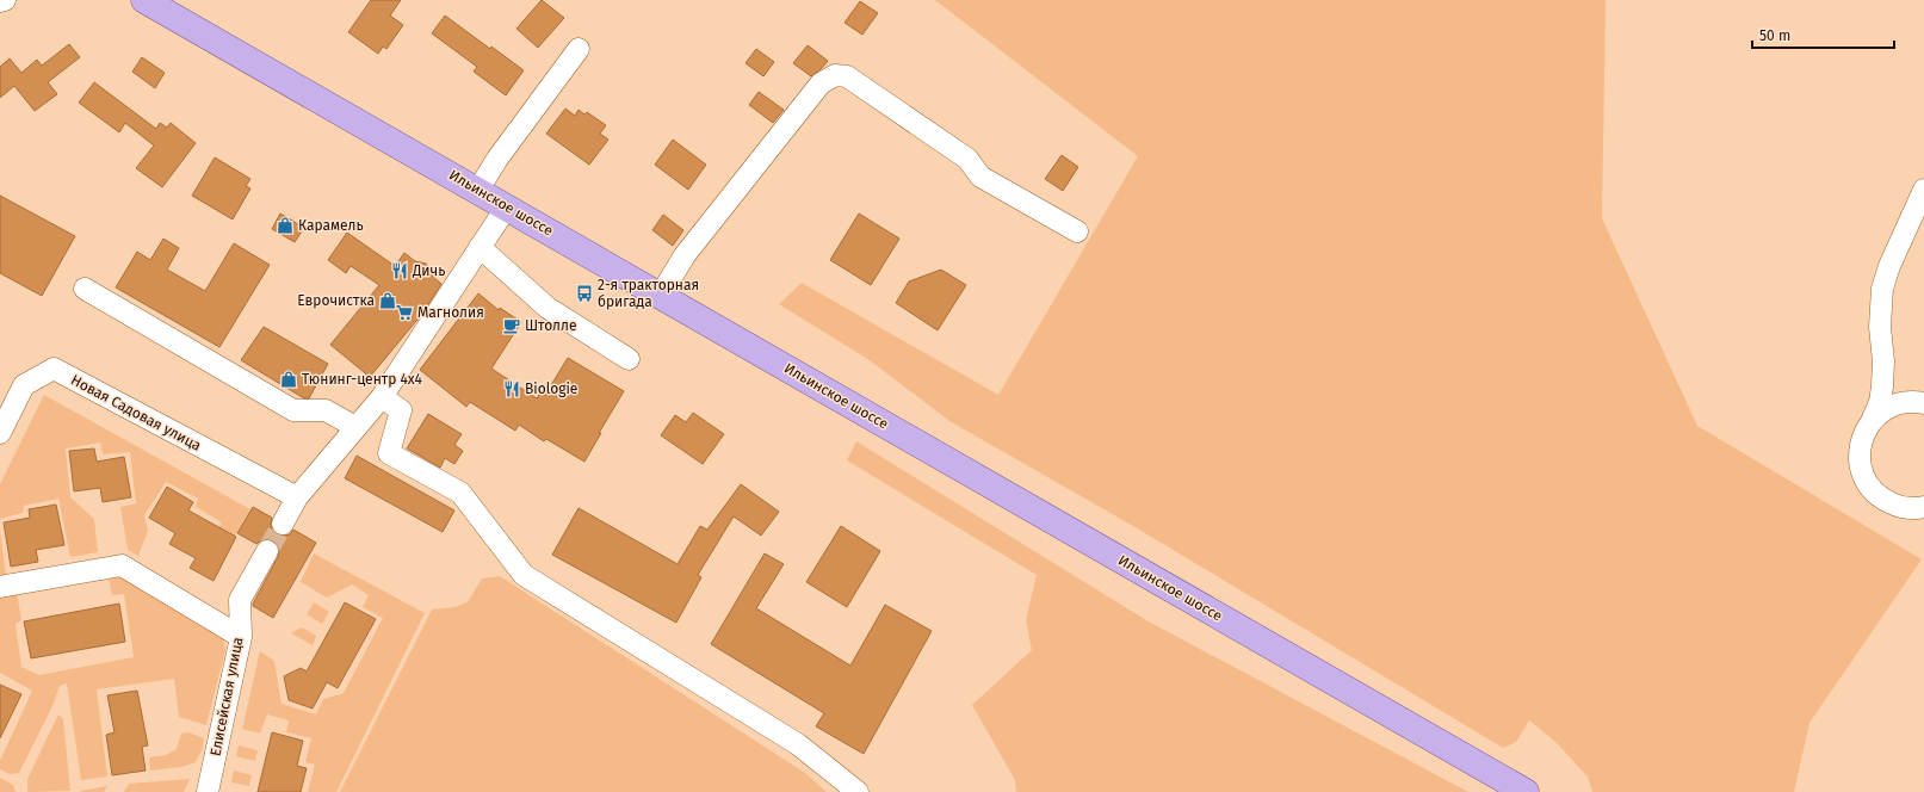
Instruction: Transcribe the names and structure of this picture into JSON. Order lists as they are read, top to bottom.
{
  "streets": {
    "main road": ["Ильинское шоссе"],
    "street": ["Новая Садовая улица", "Елисейская улица"]
  },
  "places": {
    "shop": ["Карамель", "Еврочистка", "Тюнинг-центр 4х4"],
    "restaurant": ["Дичь", "Biologie"],
    "bus stop": ["2-я тракторная бригада"],
    "supermarket": ["Магнолия"],
    "cafe": ["Штолле"]
  },
  "scale_bar": "50 m"
}
